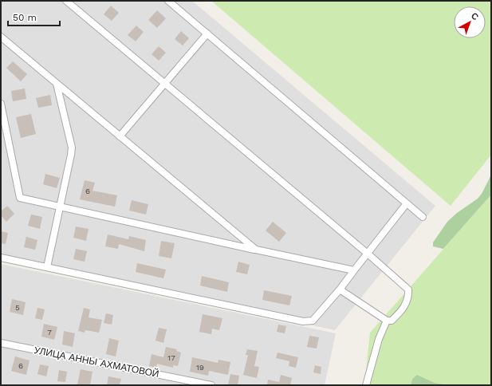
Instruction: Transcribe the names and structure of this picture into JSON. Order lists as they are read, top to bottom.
{
  "streets": {
    "lane": ["УЛИЦА АННЫ АХМАТОВОЙ"]
  },
  "house_numbers": [
    "6",
    "5",
    "7",
    "17",
    "6",
    "19"
  ],
  "scale_bar": "50 m",
  "north": "top right"
}
